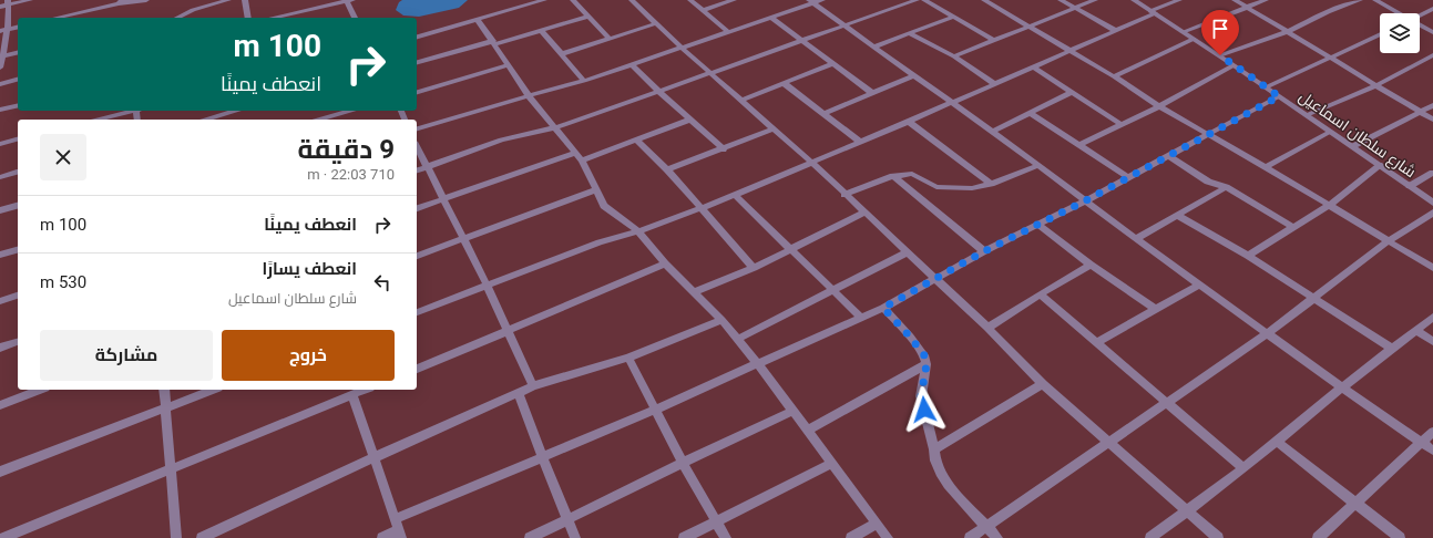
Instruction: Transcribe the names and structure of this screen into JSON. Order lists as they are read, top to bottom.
{
  "streets": {
    "street": ["شارع سلطان اسماعيل"]
  },
  "page": {
    "turn": ["100 m", "انعطف يمينًا"],
    "heading": ["9 دقيقة", "710 m · 22:03"],
    "list": [
      {
        "name": "انعطف يمينًا",
        "value": "100 m"
      },
      {
        "name": "انعطف يسارًا",
        "note": "شارع سلطان اسماعيل",
        "value": "530 m"
      }
    ],
    "buttons": ["خروج", "مشاركة"]
  }
}
